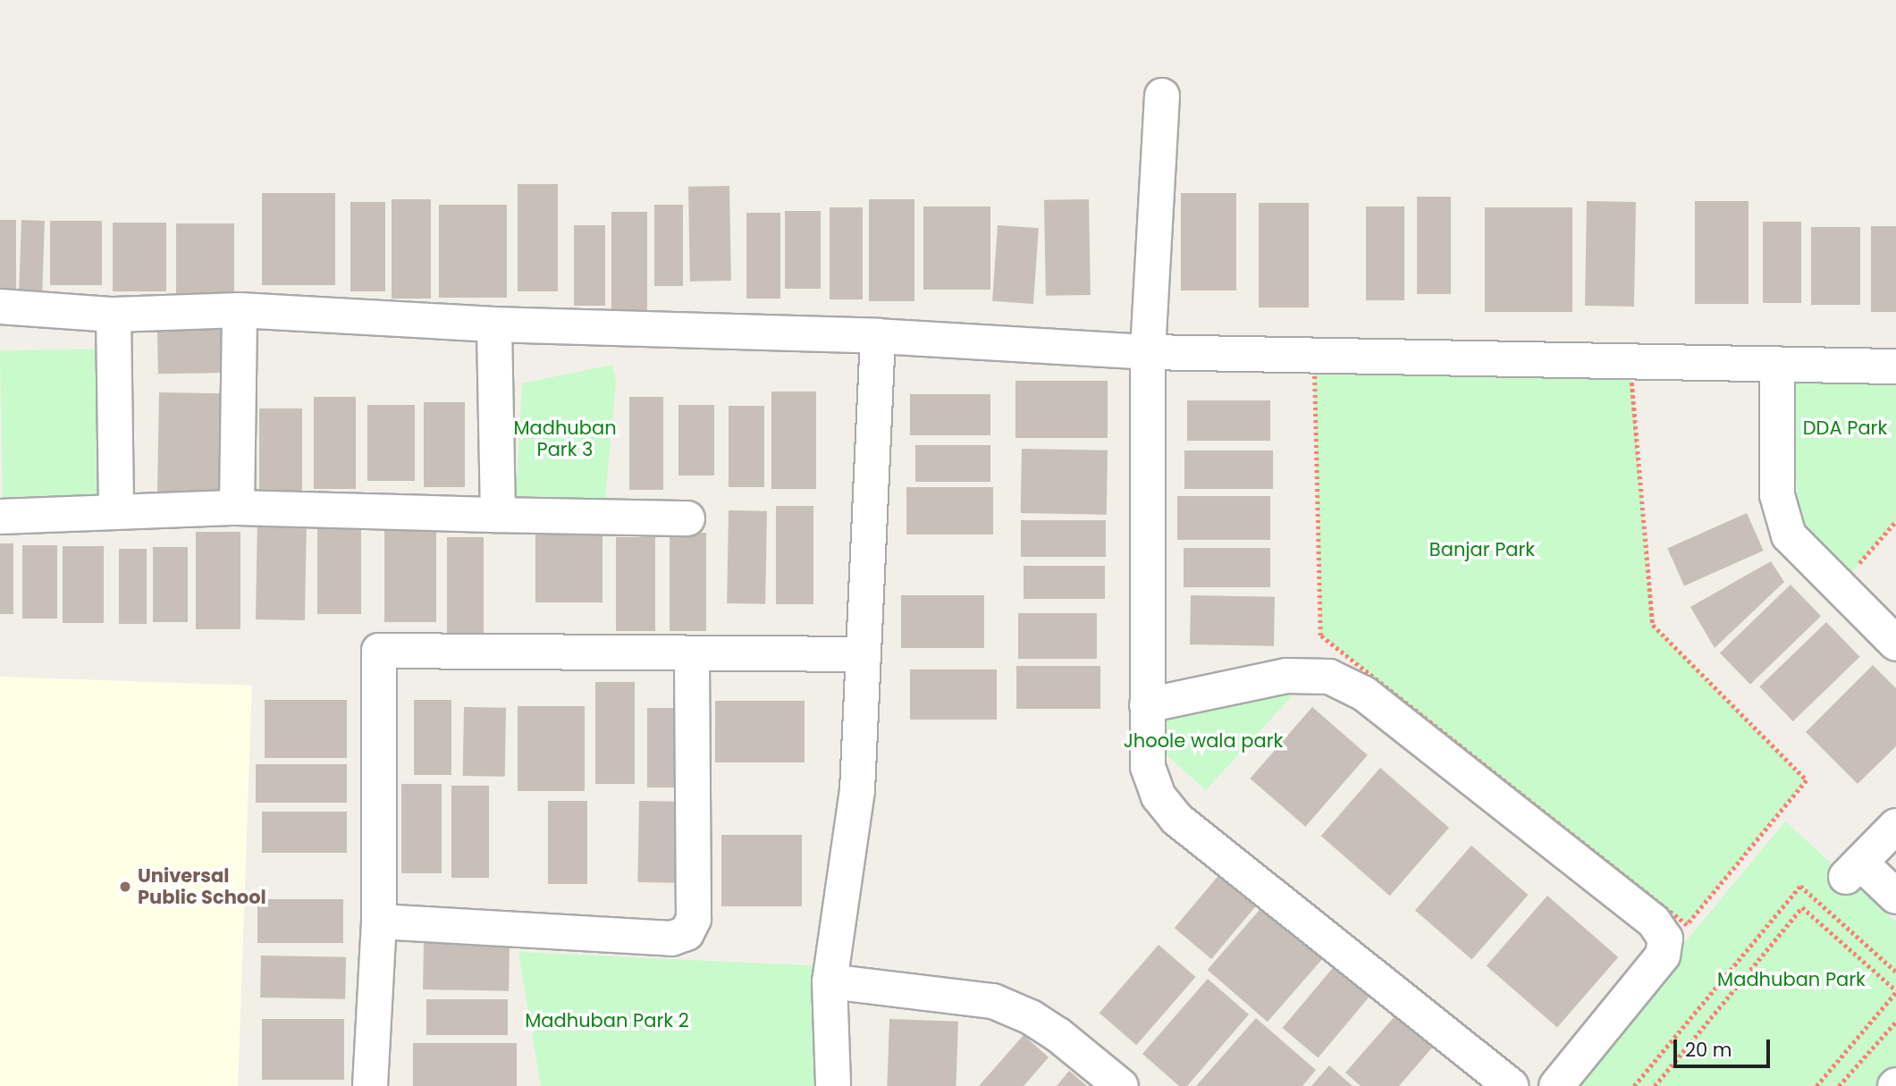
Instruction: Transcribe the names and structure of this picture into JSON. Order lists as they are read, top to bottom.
{
  "parks": [
    "Madhuban Park 3",
    "DDA Park",
    "Banjar Park",
    "Jhoole wala park",
    "Madhuban Park",
    "Madhuban Park 2"
  ],
  "places": ["Universal Public School"],
  "scale_bar": "20 m"
}
